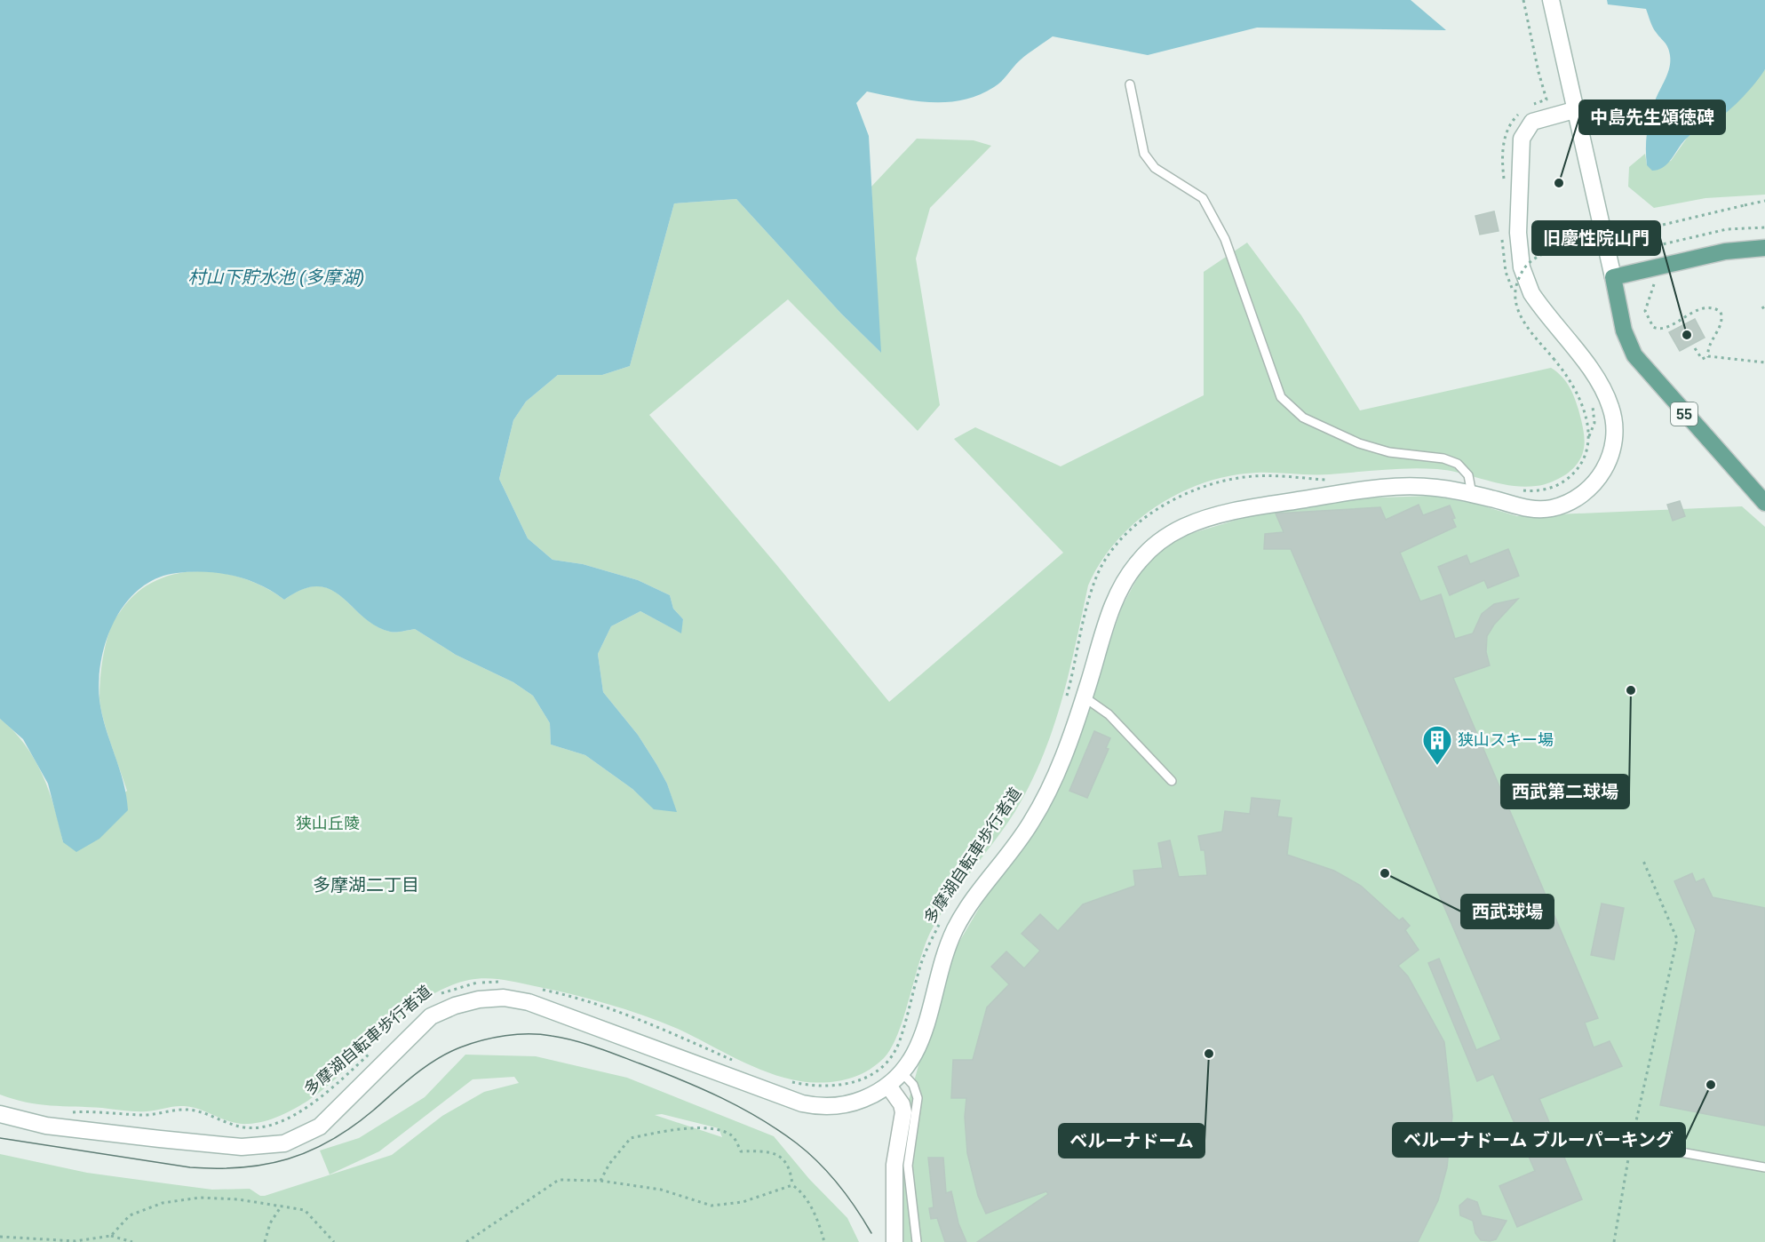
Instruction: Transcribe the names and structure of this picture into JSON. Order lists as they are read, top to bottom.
{
  "streets": {
    "main road": ["55"],
    "path": ["多摩湖自転車歩行者道"]
  },
  "districts": ["多摩湖二丁目"],
  "water": ["村山下貯水池 (多摩湖)"],
  "parks": ["狭山丘陵"],
  "places": {
    "other": [
      "中島先生頌徳碑",
      "旧慶性院山門",
      "西武第二球場",
      "西武球場",
      "ベルーナドーム",
      "ベルーナドーム ブルーパーキング"
    ],
    "building": ["狭山スキー場"]
  }
}
